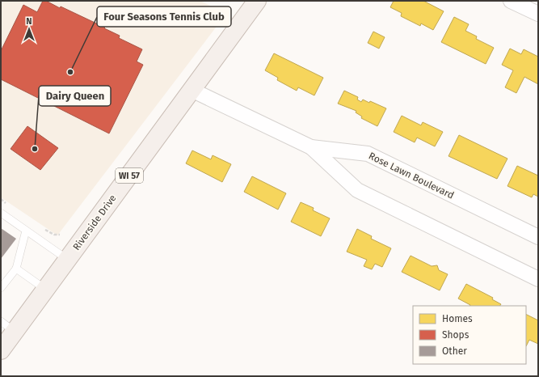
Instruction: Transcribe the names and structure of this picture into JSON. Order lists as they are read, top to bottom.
{
  "streets": {
    "main road": ["WI 57", "Riverside Drive"],
    "street": ["Rose Lawn Boulevard"]
  },
  "crossings": [
    ["Rose Lawn Boulevard", "Riverside Drive"]
  ],
  "places": ["Four Seasons Tennis Club", "Dairy Queen"],
  "legend": ["Homes", "Shops", "Other"],
  "north": "top"
}
